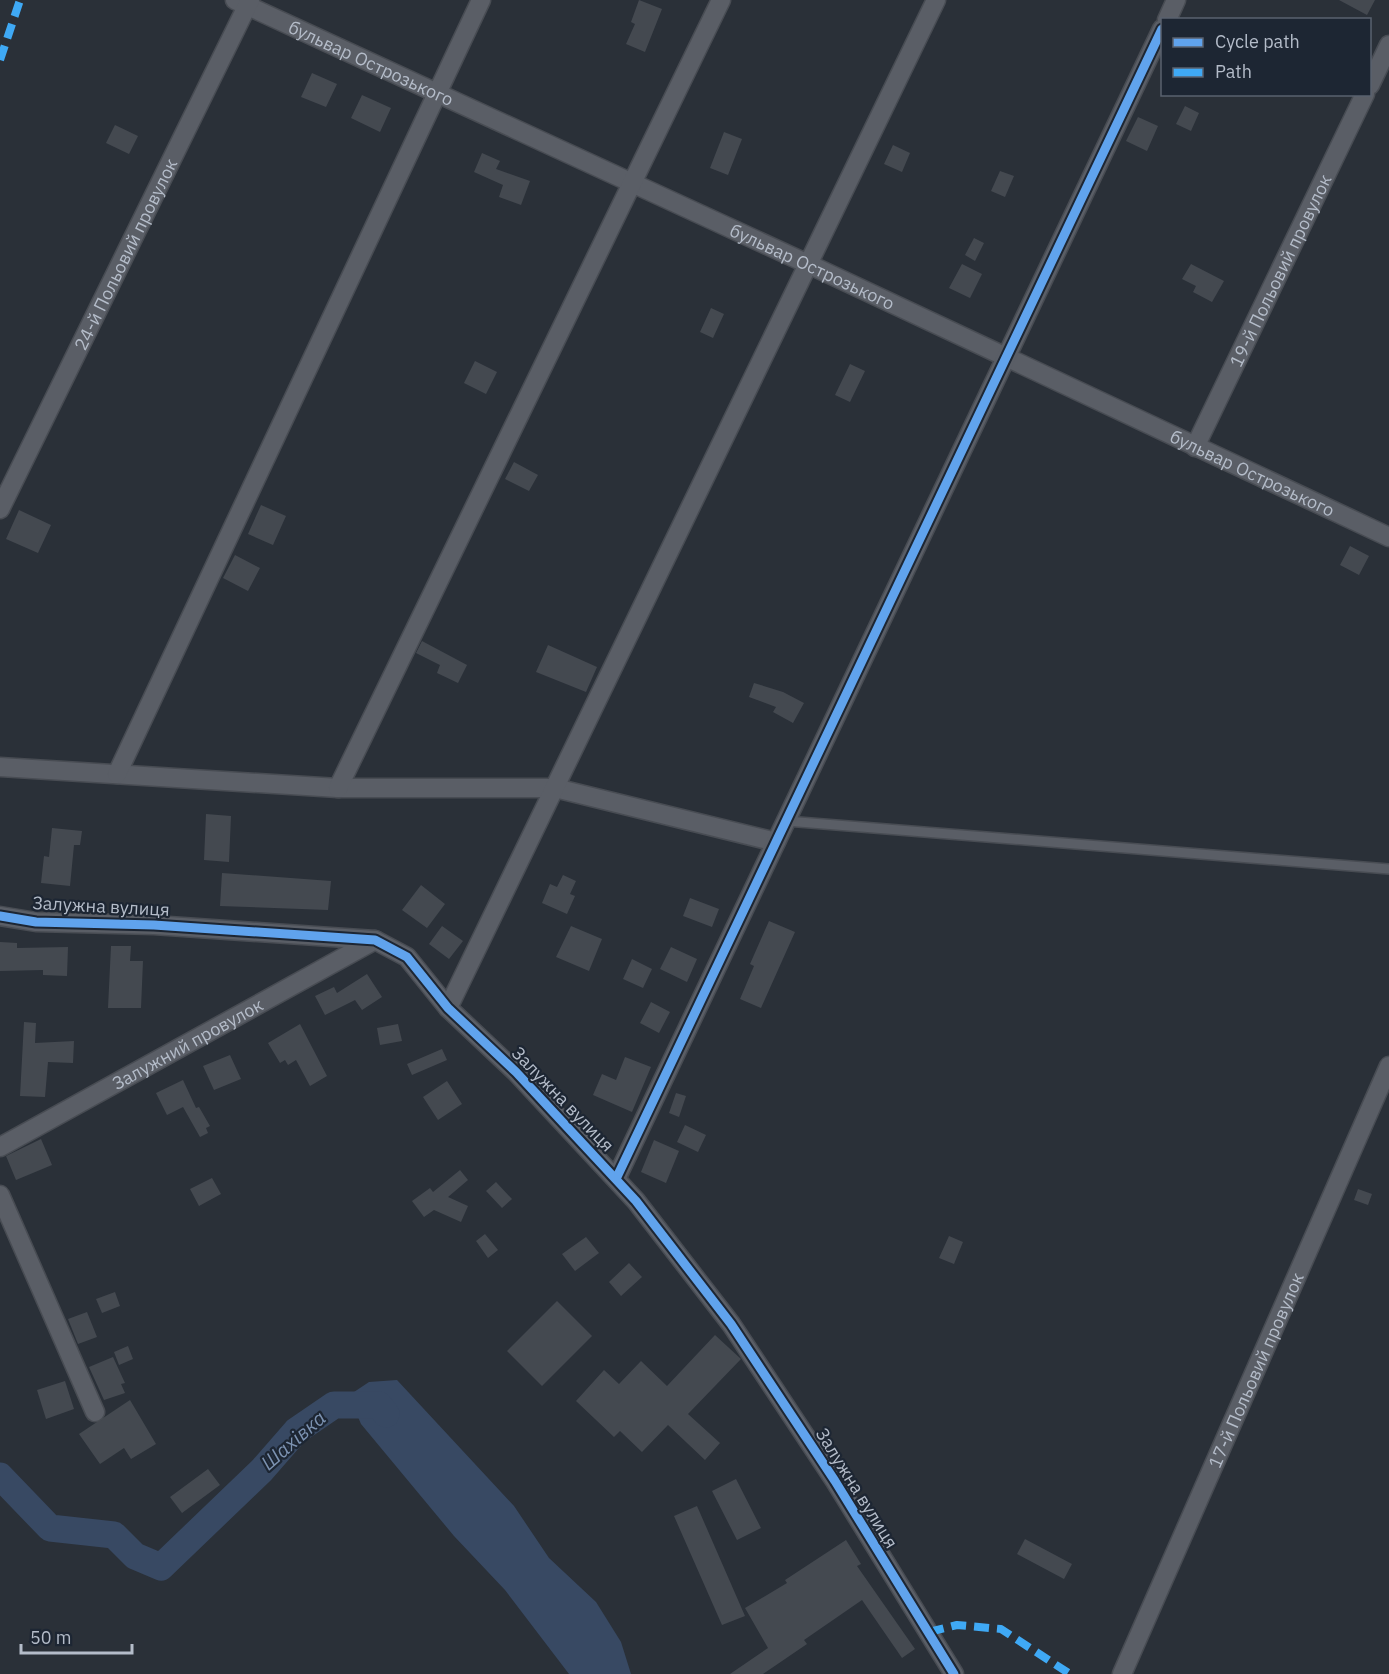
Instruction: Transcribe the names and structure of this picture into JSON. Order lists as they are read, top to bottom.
{
  "streets": {
    "street": [
      "бульвар Острозького",
      "24-й Польовий провулок",
      "19-й Польовий провулок",
      "Залужна вулиця",
      "Залужний провулок",
      "17-й Польовий провулок"
    ]
  },
  "crossings": [
    ["бульвар Острозького", "24-й Польовий провулок"],
    ["бульвар Острозького", "19-й Польовий провулок"],
    ["Залужна вулиця", "Залужний провулок"]
  ],
  "water": ["Шахівка"],
  "legend": ["Cycle path", "Path"],
  "scale_bar": "50 m"
}
